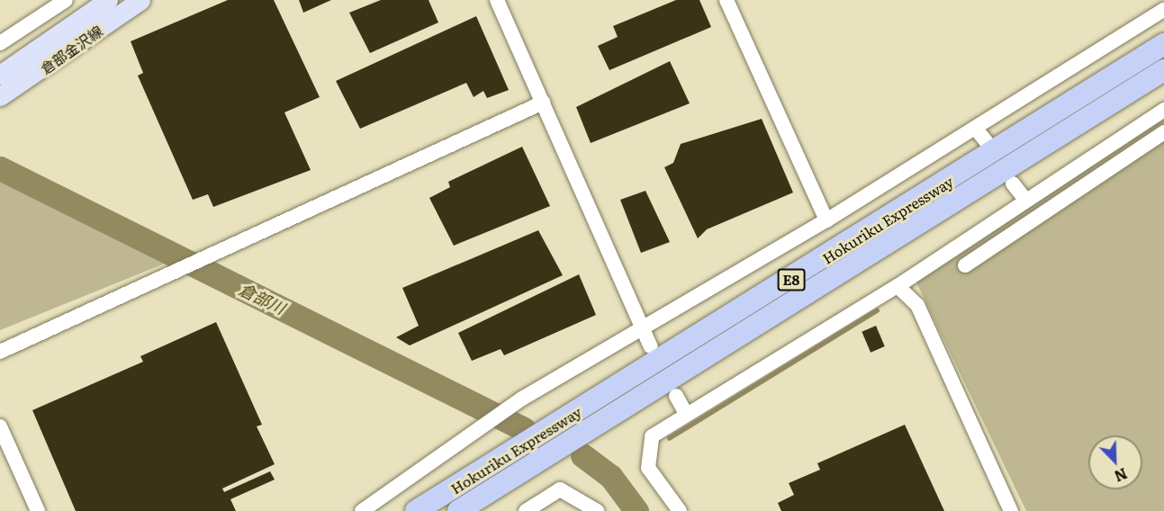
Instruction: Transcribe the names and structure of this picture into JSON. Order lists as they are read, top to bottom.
{
  "streets": {
    "highway": ["Hokuriku Expressway", "E8"],
    "main road": ["倉部金沢線"]
  },
  "water": ["倉部川"],
  "north": "bottom right"
}
